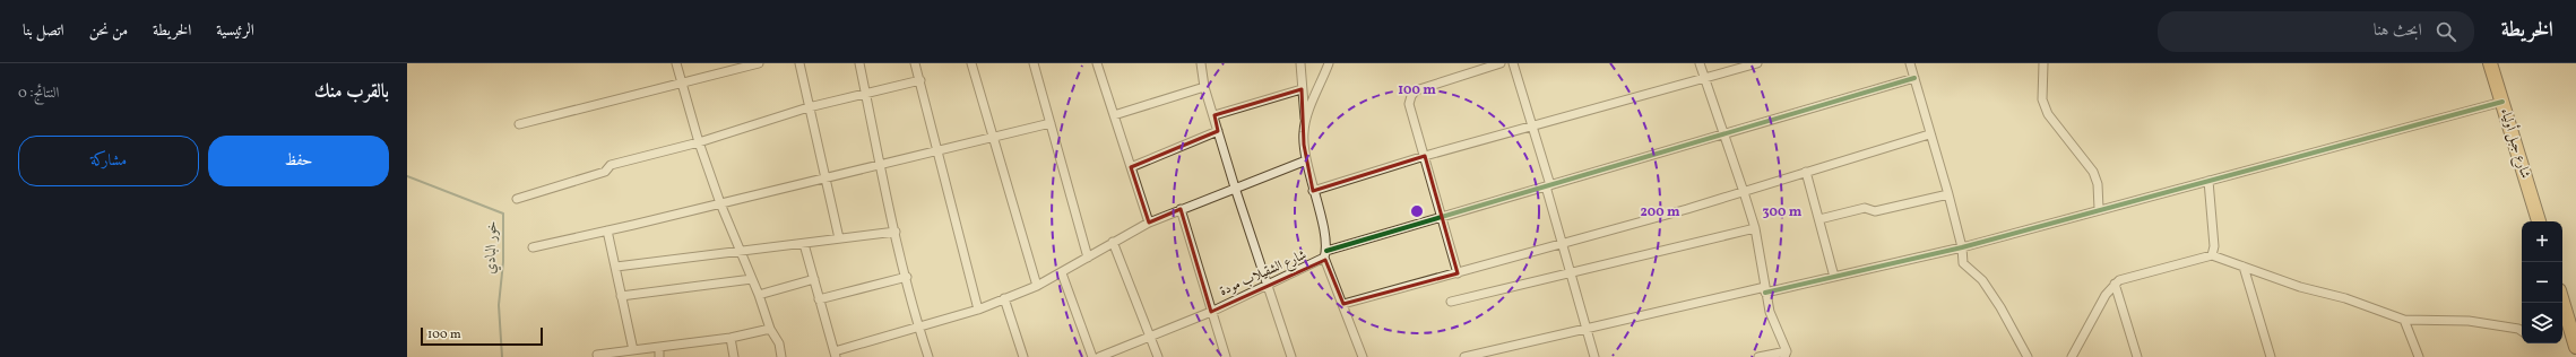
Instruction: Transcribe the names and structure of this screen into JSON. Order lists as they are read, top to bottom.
{
  "streets": {
    "highway": ["شارع جبل أولياء"],
    "street": ["شارع الشقيلاب مودة"]
  },
  "water": ["خور البادي"],
  "scale_bar": "100 m",
  "page": {
    "header": "الخريطة",
    "search": "ابحث هنا",
    "nav": [
      "الرئيسية",
      "الخريطة",
      "من نحن",
      "اتصل بنا"
    ],
    "heading": ["بالقرب منك", "النتائج: 0"],
    "buttons": ["حفظ", "مشاركة"],
    "map_buttons": ["+", "−"],
    "scale": "100 m"
  },
  "rings": ["100 m", "200 m", "300 m"]
}
